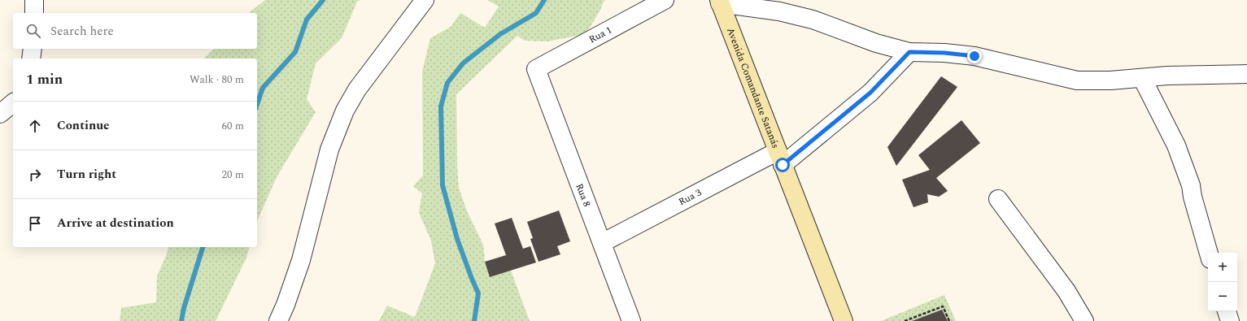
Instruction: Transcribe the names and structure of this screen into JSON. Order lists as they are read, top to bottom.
{
  "streets": {
    "street": [
      "Rua 1",
      "Avenida Comandante Satanás",
      "Rua 8",
      "Rua 3"
    ]
  },
  "crossings": [
    ["Rua 1", "Rua 8"],
    ["Avenida Comandante Satanás", "Rua 3"],
    ["Rua 8", "Rua 3"]
  ],
  "page": {
    "search": "Search here",
    "heading": ["1 min", "Walk · 80 m"],
    "list": [
      ["Continue", "60 m"],
      ["Turn right", "20 m"],
      "Arrive at destination"
    ],
    "map_buttons": ["+", "−"]
  }
}
